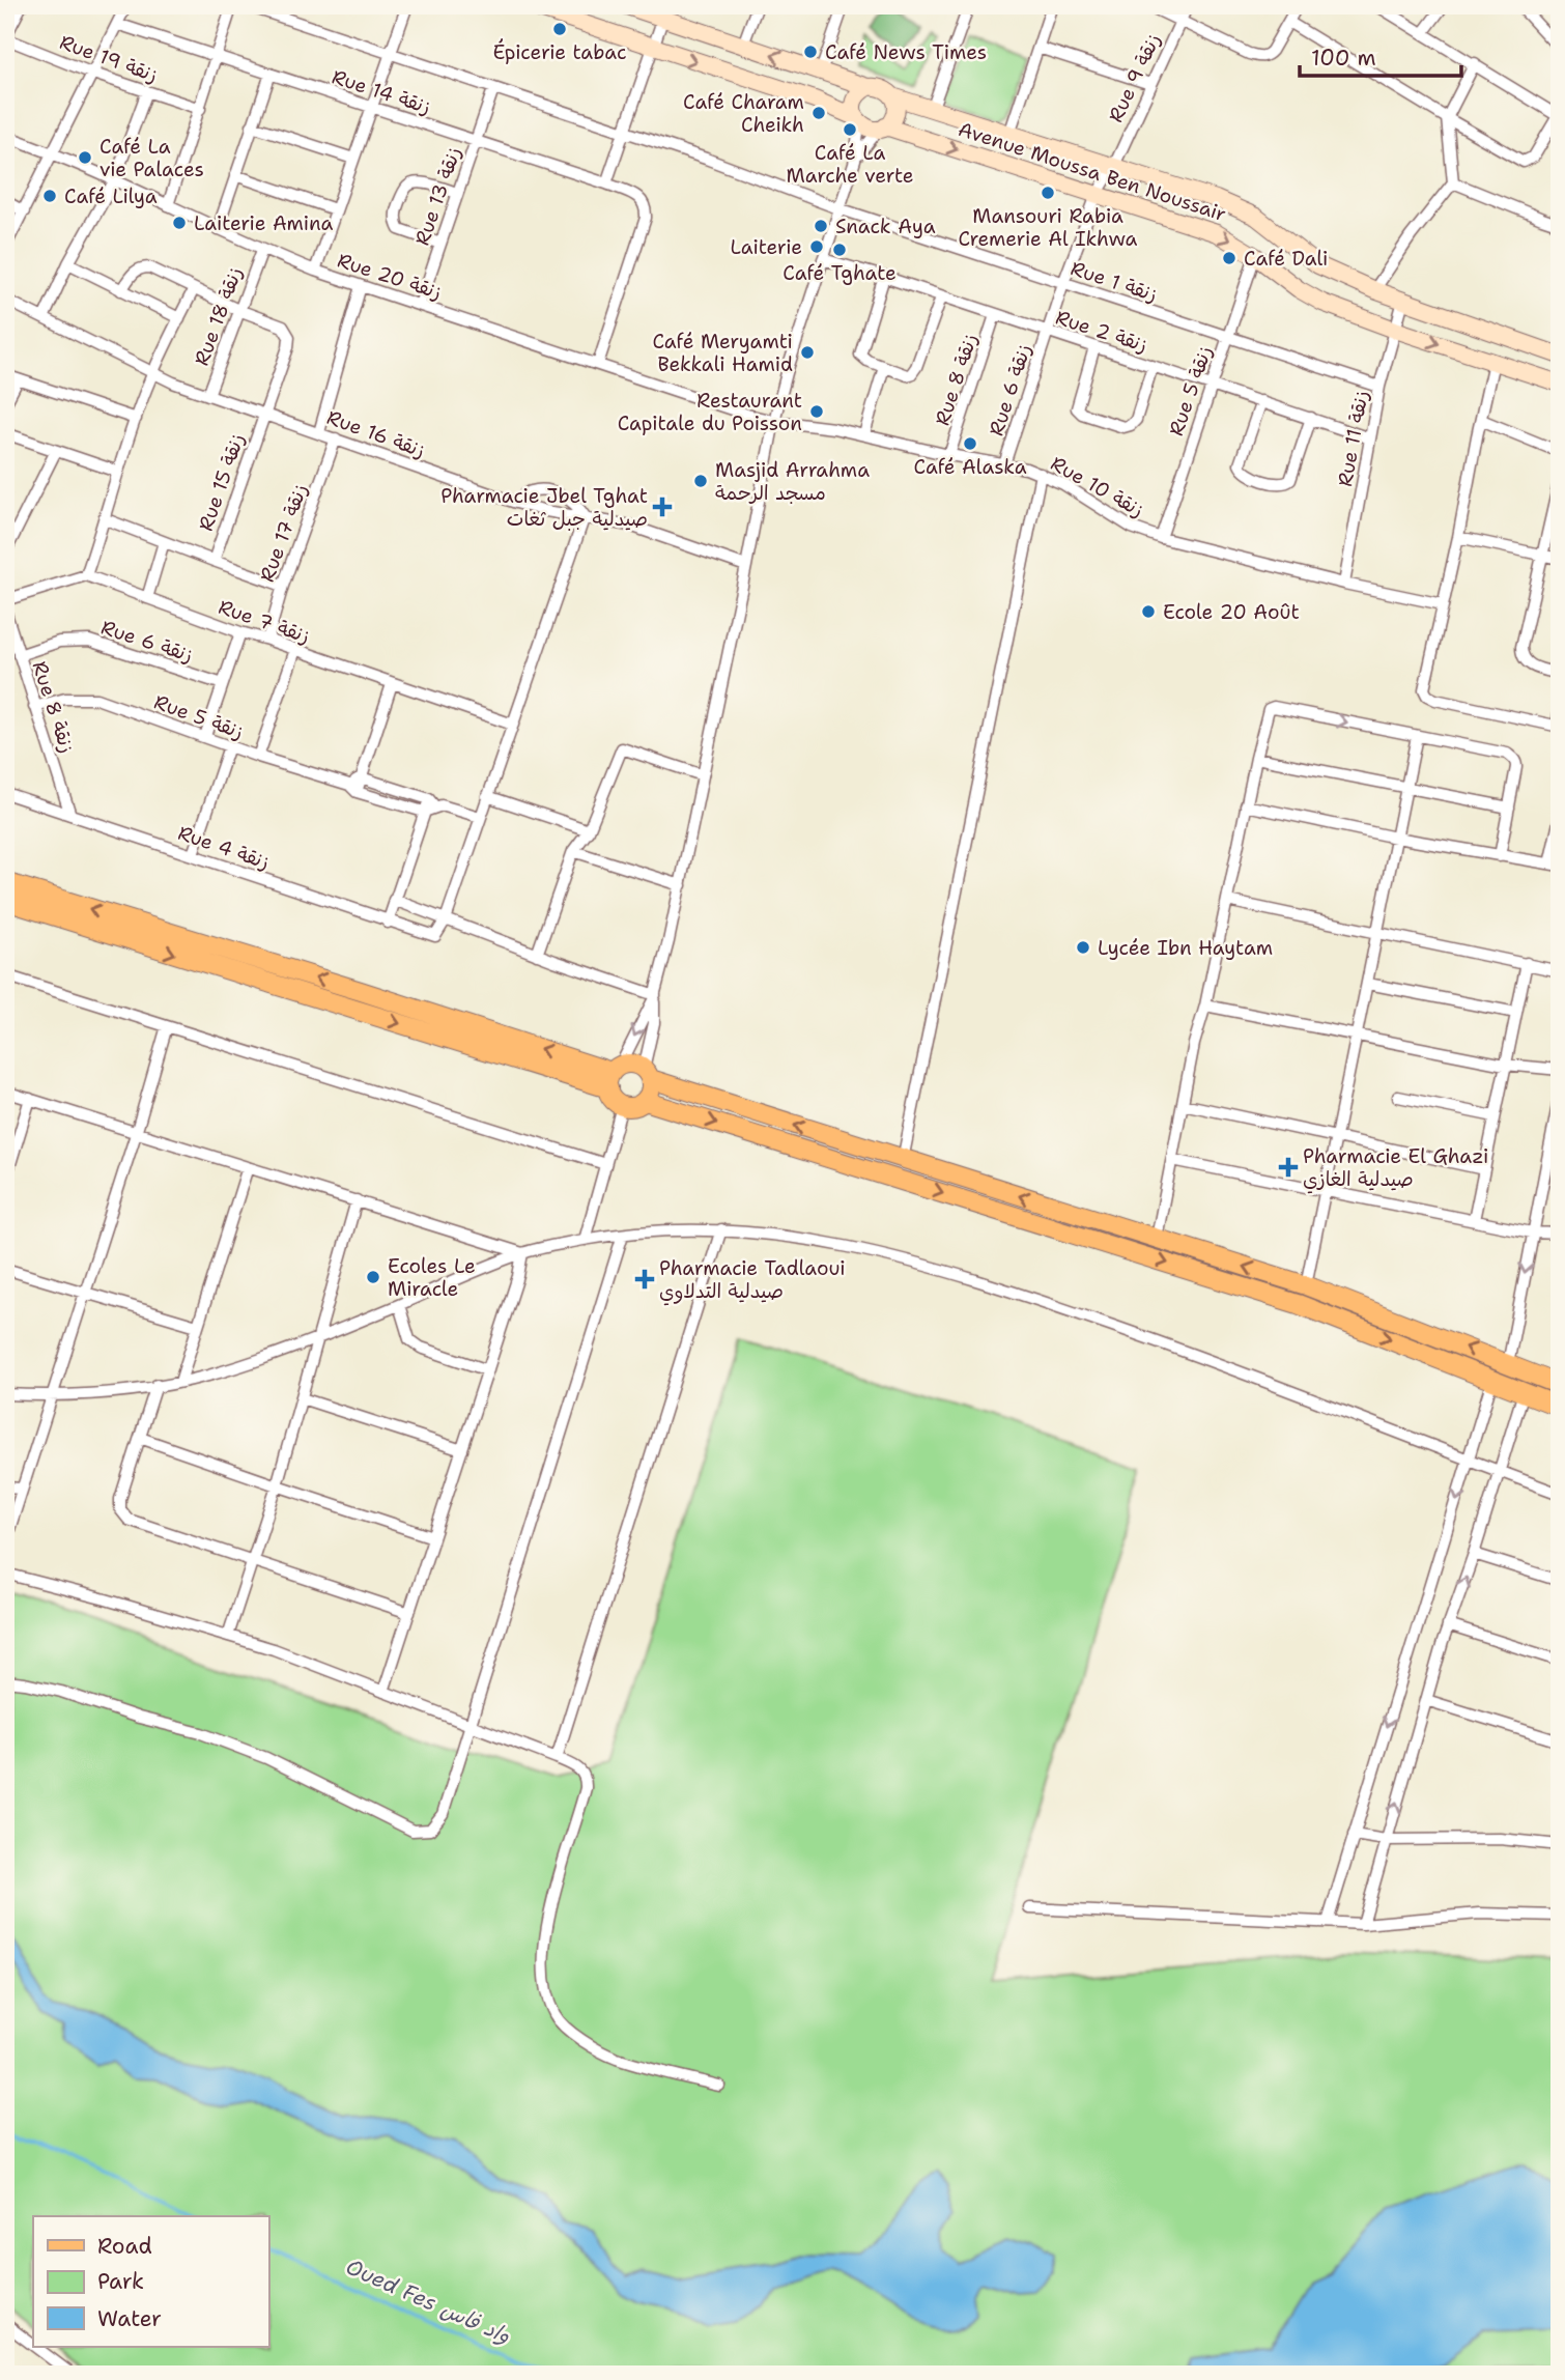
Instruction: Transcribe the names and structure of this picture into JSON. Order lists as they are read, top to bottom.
{
  "streets": {
    "street": [
      "Rue 19 زنقة",
      "Rue 9 زنقة",
      "Rue 14 زنقة",
      "Avenue Moussa Ben Noussair",
      "Rue 13 زنقة",
      "Rue 20 زنقة",
      "Rue 1 زنقة",
      "Rue 18 زنقة",
      "Rue 2 زنقة",
      "Rue 8 زنقة",
      "Rue 6 زنقة",
      "Rue 5 زنقة",
      "Rue 16 زنقة",
      "Rue 11 زنقة",
      "Rue 15 زنقة",
      "Rue 10 زنقة",
      "Rue 17 زنقة",
      "Rue 7 زنقة",
      "Rue 4 زنقة"
    ]
  },
  "crossings": [
    ["Rue 9 زنقة", "Avenue Moussa Ben Noussair"],
    ["Rue 9 زنقة", "Rue 6 زنقة"],
    ["Rue 14 زنقة", "Rue 13 زنقة"],
    ["Rue 14 زنقة", "Rue 20 زنقة"],
    ["Avenue Moussa Ben Noussair", "Rue 6 زنقة"],
    ["Avenue Moussa Ben Noussair", "Rue 5 زنقة"],
    ["Avenue Moussa Ben Noussair", "Rue 11 زنقة"],
    ["Rue 13 زنقة", "Rue 20 زنقة"],
    ["Rue 20 زنقة", "Rue 18 زنقة"],
    ["Rue 20 زنقة", "Rue 10 زنقة"],
    ["Rue 1 زنقة", "Rue 6 زنقة"],
    ["Rue 1 زنقة", "Rue 5 زنقة"],
    ["Rue 1 زنقة", "Rue 11 زنقة"],
    ["Rue 18 زنقة", "Rue 16 زنقة"],
    ["Rue 2 زنقة", "Rue 8 زنقة"],
    ["Rue 2 زنقة", "Rue 6 زنقة"],
    ["Rue 2 زنقة", "Rue 5 زنقة"],
    ["Rue 2 زنقة", "Rue 11 زنقة"],
    ["Rue 8 زنقة", "Rue 6 زنقة"],
    ["Rue 8 زنقة", "Rue 5 زنقة"],
    ["Rue 8 زنقة", "Rue 10 زنقة"],
    ["Rue 8 زنقة", "Rue 4 زنقة"],
    ["Rue 6 زنقة", "Rue 10 زنقة"],
    ["Rue 5 زنقة", "Rue 10 زنقة"],
    ["Rue 16 زنقة", "Rue 15 زنقة"],
    ["Rue 16 زنقة", "Rue 17 زنقة"],
    ["Rue 11 زنقة", "Rue 10 زنقة"],
    ["Rue 15 زنقة", "Rue 17 زنقة"],
    ["Rue 17 زنقة", "Rue 7 زنقة"]
  ],
  "water": ["Oued Fes واد فاس"],
  "places": {
    "other": [
      "Épicerie tabac",
      "Café News Times",
      "Café Charam Cheikh",
      "Café La Marche verte",
      "Café La vie Palaces",
      "Mansouri Rabia Cremerie Al Ikhwa",
      "Café Lilya",
      "Laiterie Amina",
      "Snack Aya",
      "Laiterie",
      "Café Tghate",
      "Café Dali",
      "Café Meryamti Bekkali Hamid",
      "Restaurant Capitale du Poisson",
      "Café Alaska",
      "Masjid Arrahma مسجد الرحمة",
      "Ecole 20 Août",
      "Lycée Ibn Haytam",
      "Ecoles Le Miracle"
    ],
    "health": ["Pharmacie Jbel Tghat صيدلية جبل ثغات", "Pharmacie El Ghazi صيدلية الغازي", "Pharmacie Tadlaoui صيدلية التدلاوي"]
  },
  "legend": ["Road", "Park", "Water"],
  "scale_bar": "100 m"
}
